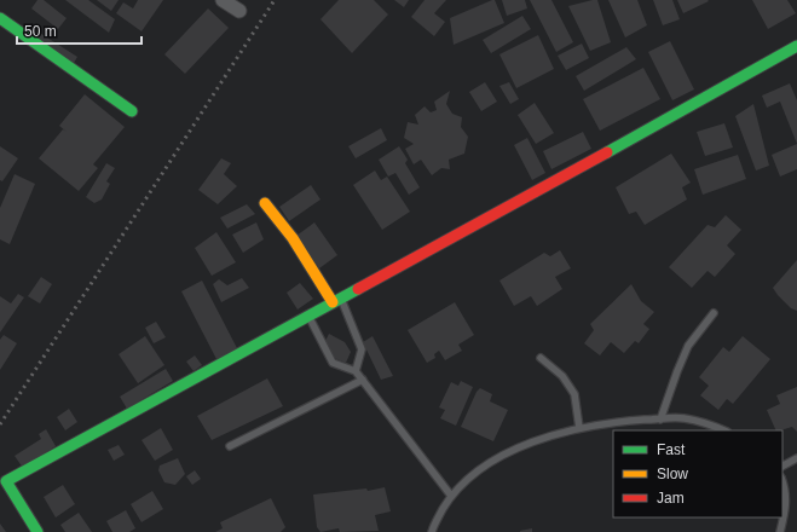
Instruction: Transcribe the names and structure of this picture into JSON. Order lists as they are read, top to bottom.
{
  "legend": ["Fast", "Slow", "Jam"],
  "scale_bar": "50 m"
}
